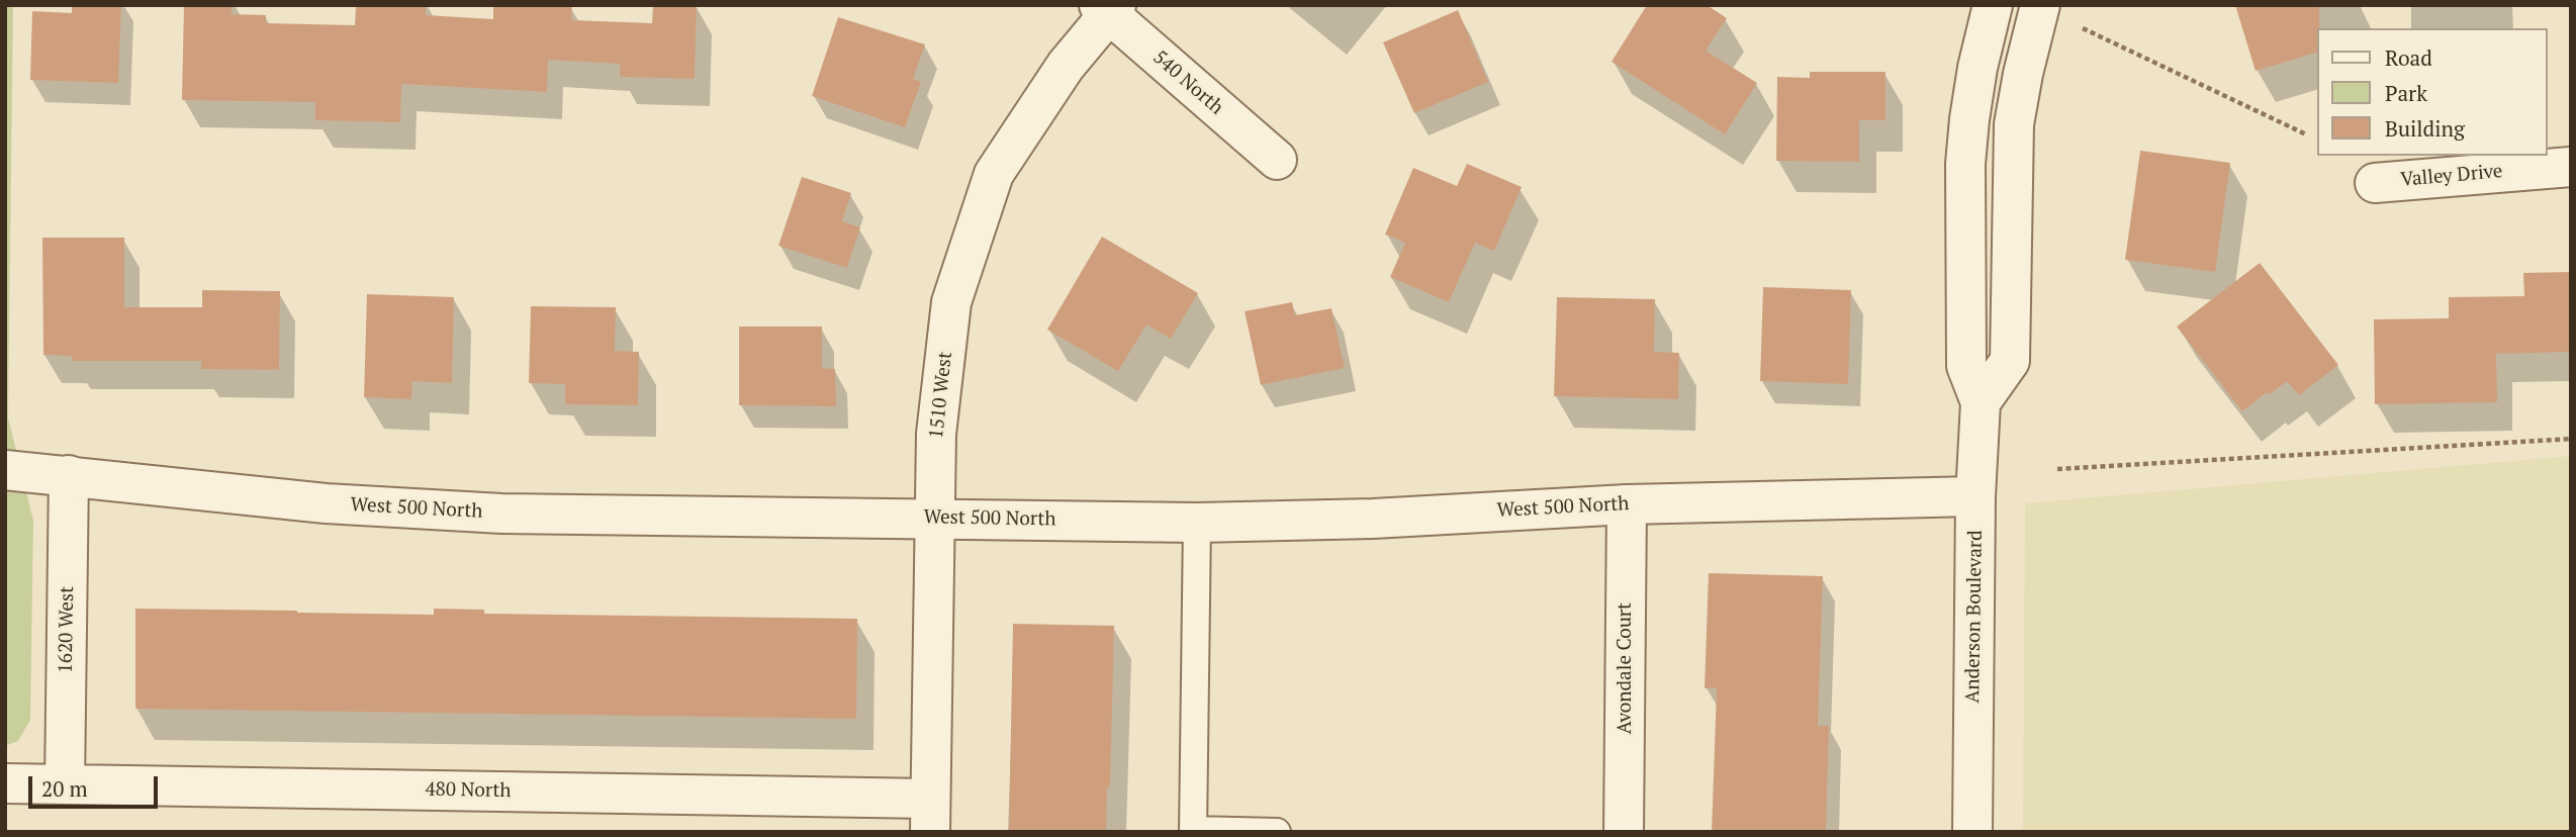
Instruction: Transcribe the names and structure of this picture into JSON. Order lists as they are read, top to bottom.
{
  "streets": {
    "street": [
      "540 North",
      "Valley Drive",
      "1510 West",
      "West 500 North",
      "Anderson Boulevard",
      "1620 West",
      "Avondale Court",
      "480 North"
    ]
  },
  "crossings": [
    ["540 North", "1510 West"],
    ["1510 West", "West 500 North"],
    ["1510 West", "480 North"],
    ["West 500 North", "Anderson Boulevard"],
    ["West 500 North", "1620 West"],
    ["West 500 North", "Avondale Court"],
    ["1620 West", "480 North"]
  ],
  "legend": ["Road", "Park", "Building"],
  "scale_bar": "20 m"
}
